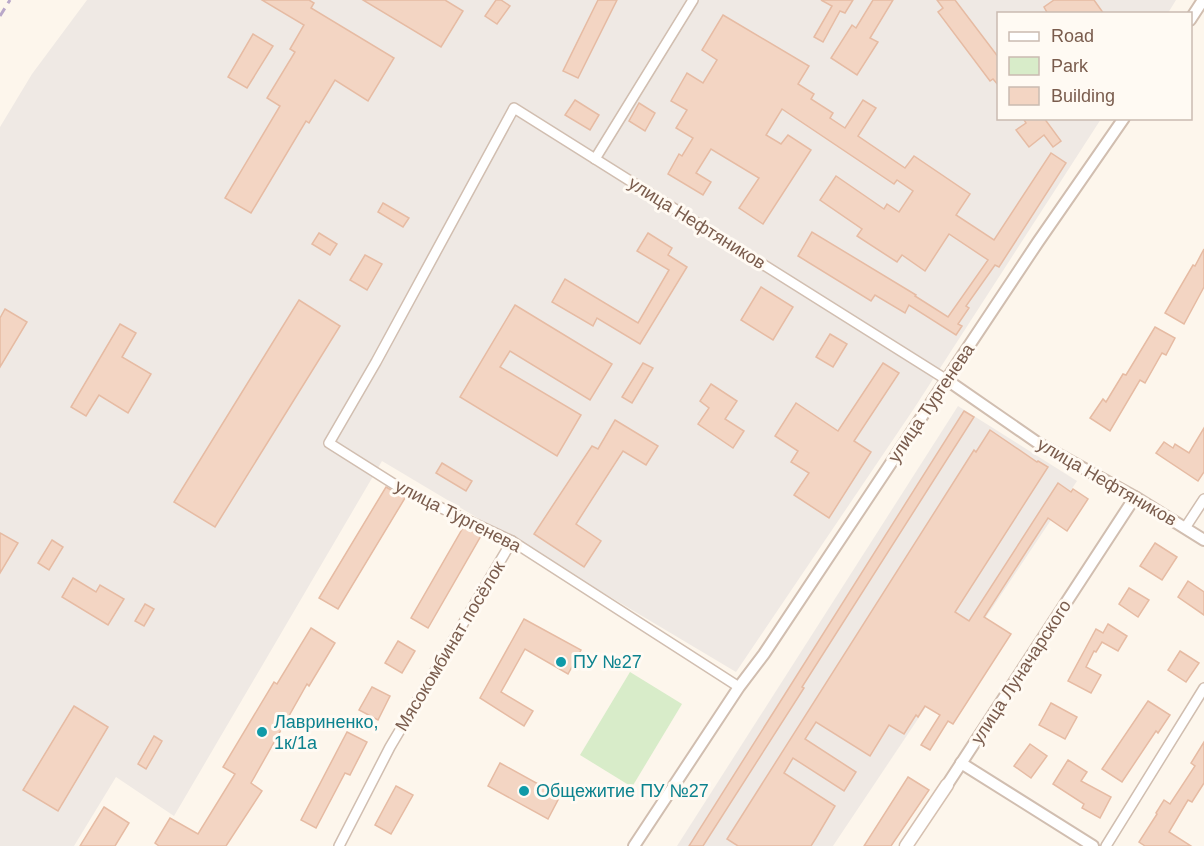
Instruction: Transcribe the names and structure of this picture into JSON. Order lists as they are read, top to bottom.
{
  "streets": {
    "main road": ["улица Луначарского"],
    "street": ["улица Нефтяников", "улица Тургенева", "Мясокомбинат посёлок"]
  },
  "crossings": [
    ["улица Нефтяников", "улица Тургенева"],
    ["улица Нефтяников", "улица Луначарского"],
    ["улица Тургенева", "Мясокомбинат посёлок"]
  ],
  "places": ["ПУ №27", "Лавриненко, 1к/1а", "Общежитие ПУ №27"],
  "legend": ["Road", "Park", "Building"]
}
